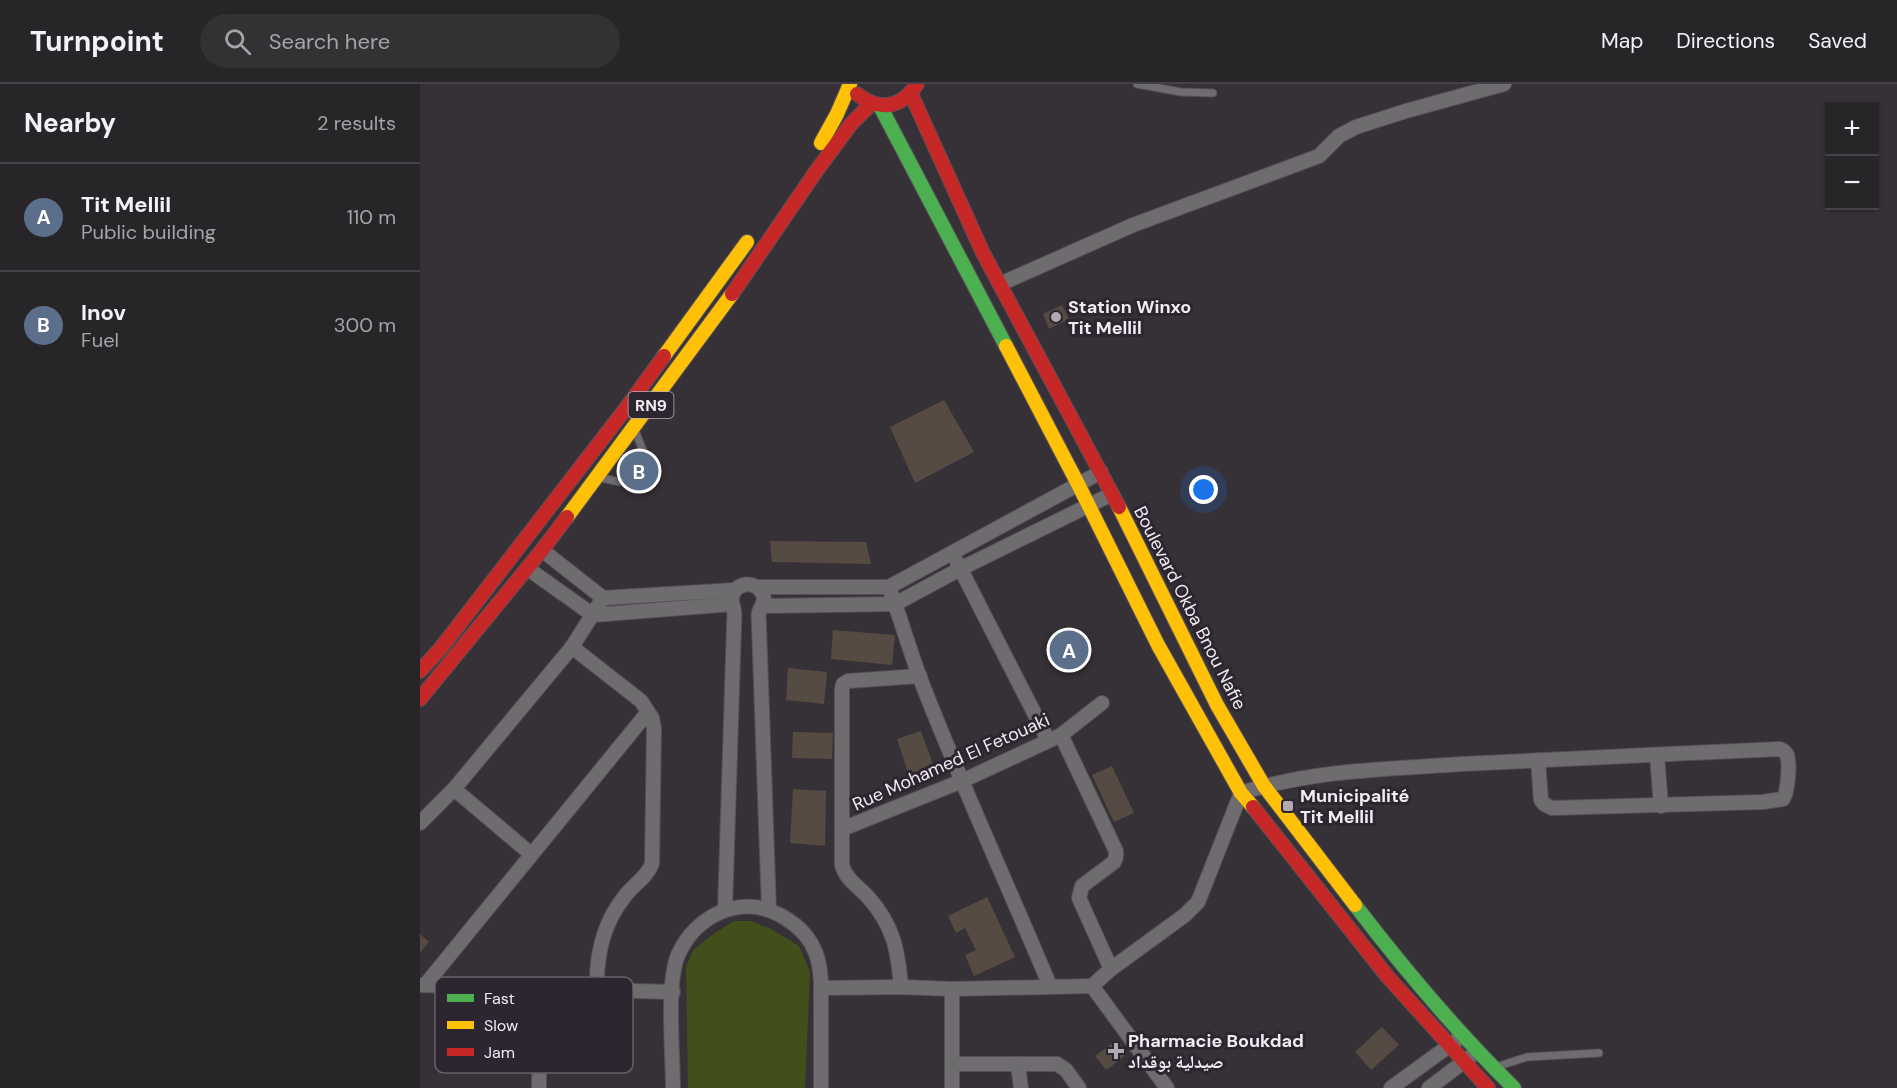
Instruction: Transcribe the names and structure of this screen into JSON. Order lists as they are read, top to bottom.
{
  "streets": {
    "main road": ["RN9", "Boulevard Okba Bnou Nafie"],
    "street": ["Rue Mohamed El Fetouaki"]
  },
  "crossings": [
    ["RN9", "Boulevard Okba Bnou Nafie"]
  ],
  "places": {
    "other": ["Station Winxo Tit Mellil"],
    "transit": ["Municipalité Tit Mellil"],
    "health": ["Pharmacie Boukdad صيدلية بوقداد"]
  },
  "legend": ["Fast", "Slow", "Jam"],
  "page": {
    "header": "Turnpoint",
    "search": "Search here",
    "nav": ["Map", "Directions", "Saved"],
    "heading": ["Nearby", "2 results"],
    "map_buttons": ["+", "−"],
    "list": [
      {
        "mark": "A",
        "name": "Tit Mellil",
        "note": "Public building",
        "value": "110 m"
      },
      {
        "mark": "B",
        "name": "Inov",
        "note": "Fuel",
        "value": "300 m"
      }
    ],
    "pins": ["B", "A"]
  }
}
